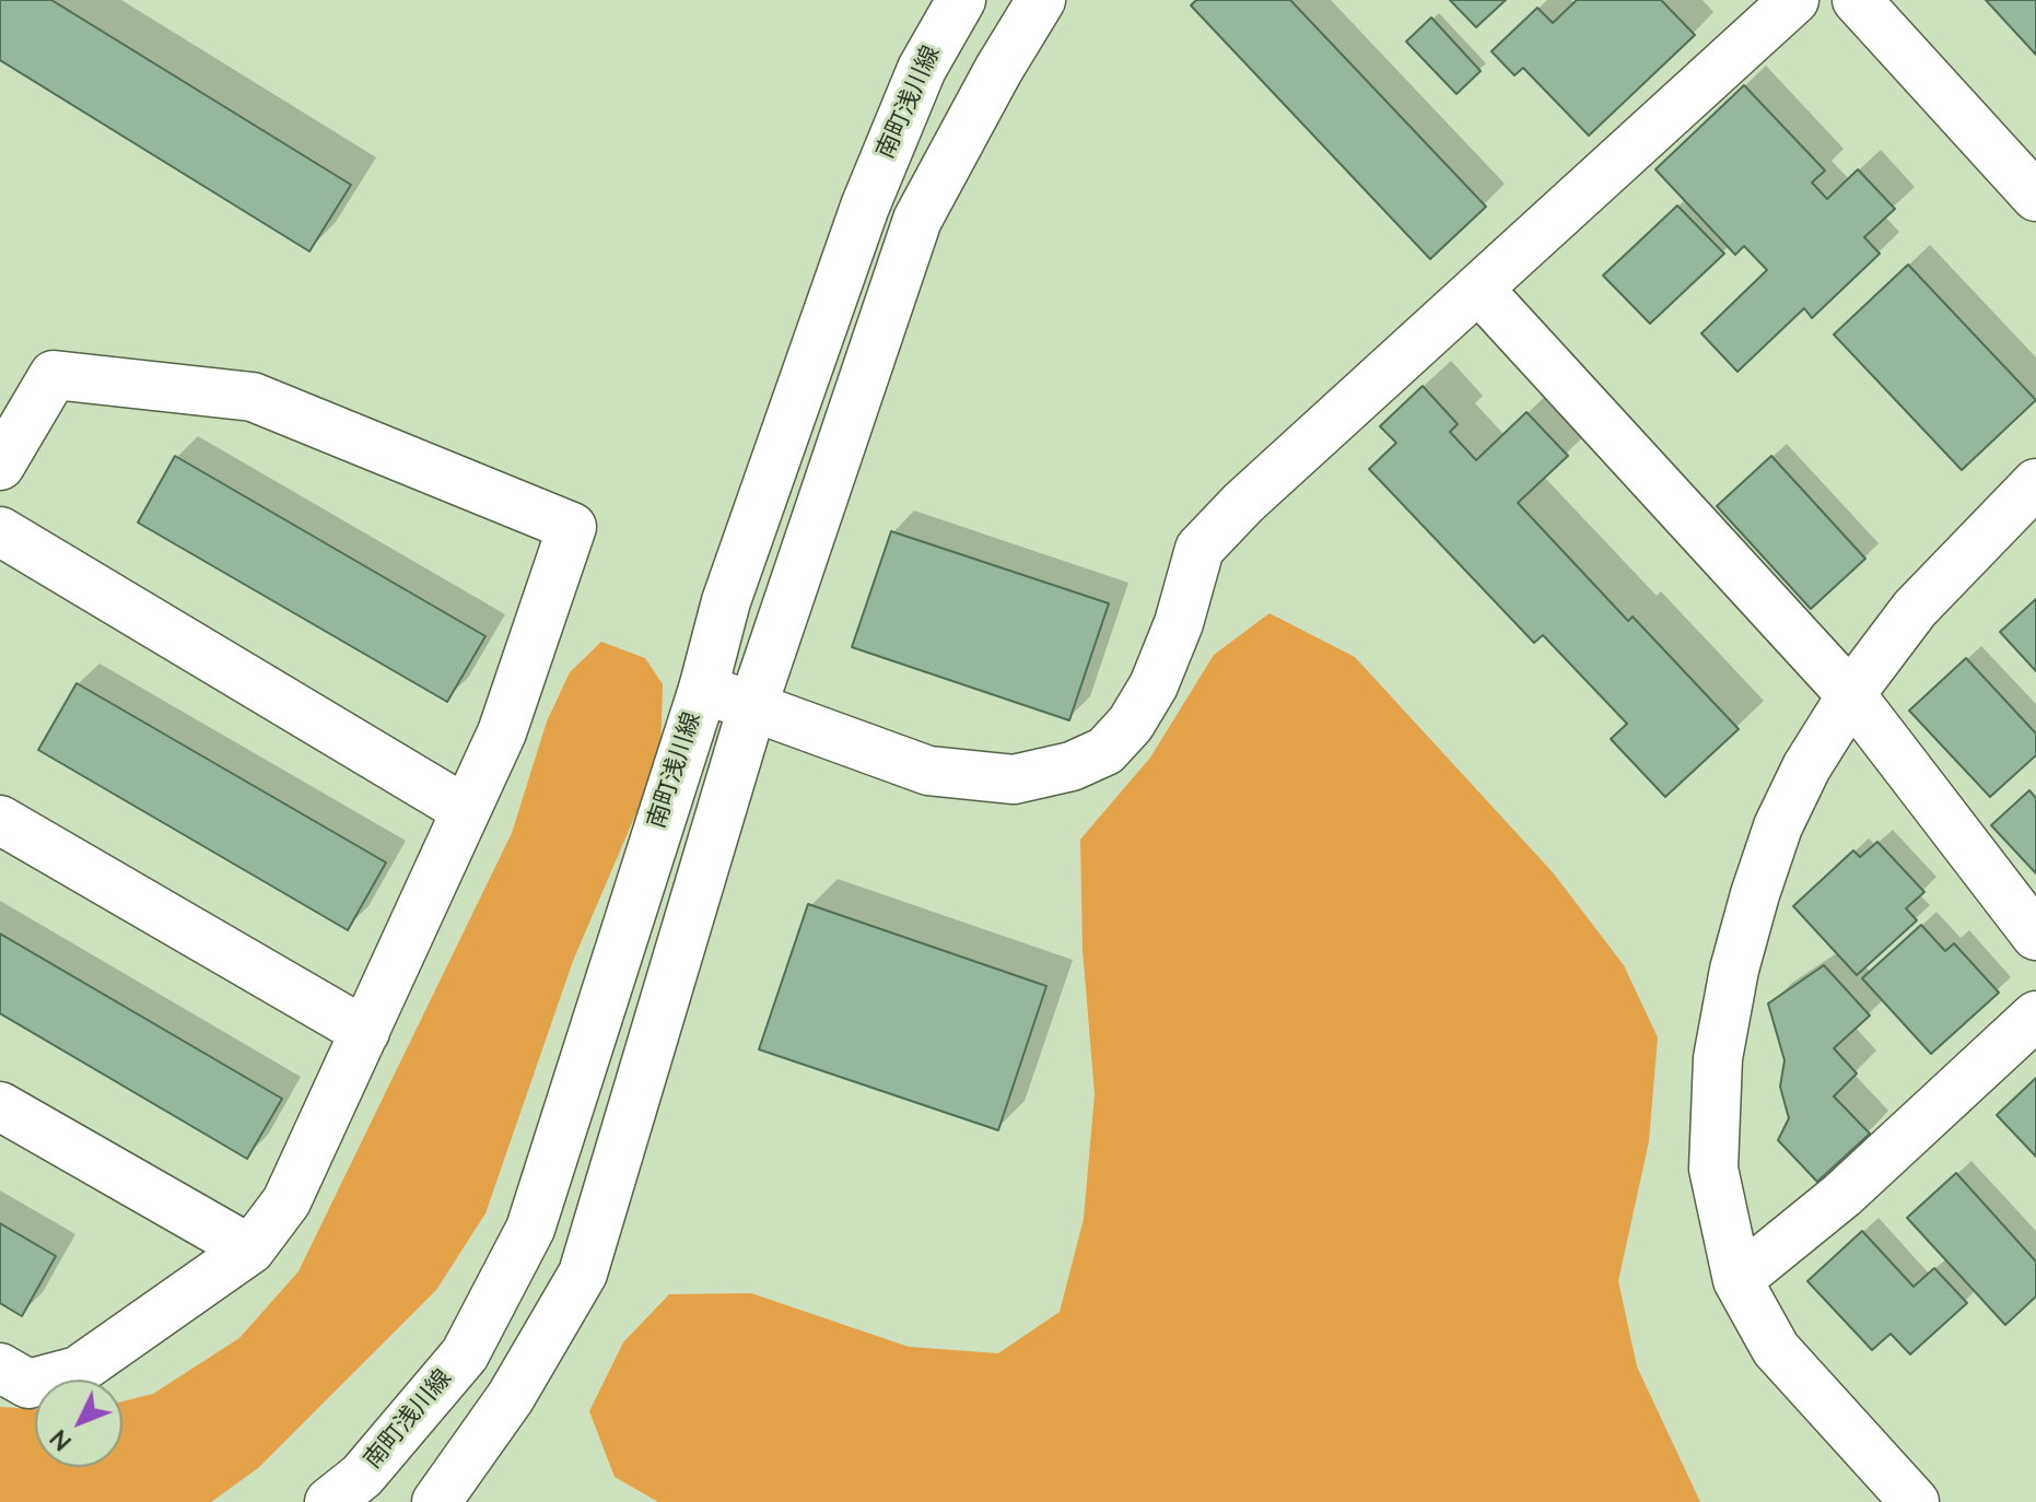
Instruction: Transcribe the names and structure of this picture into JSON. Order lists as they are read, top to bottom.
{
  "streets": {
    "street": ["南町浅川線"]
  },
  "north": "bottom left"
}
